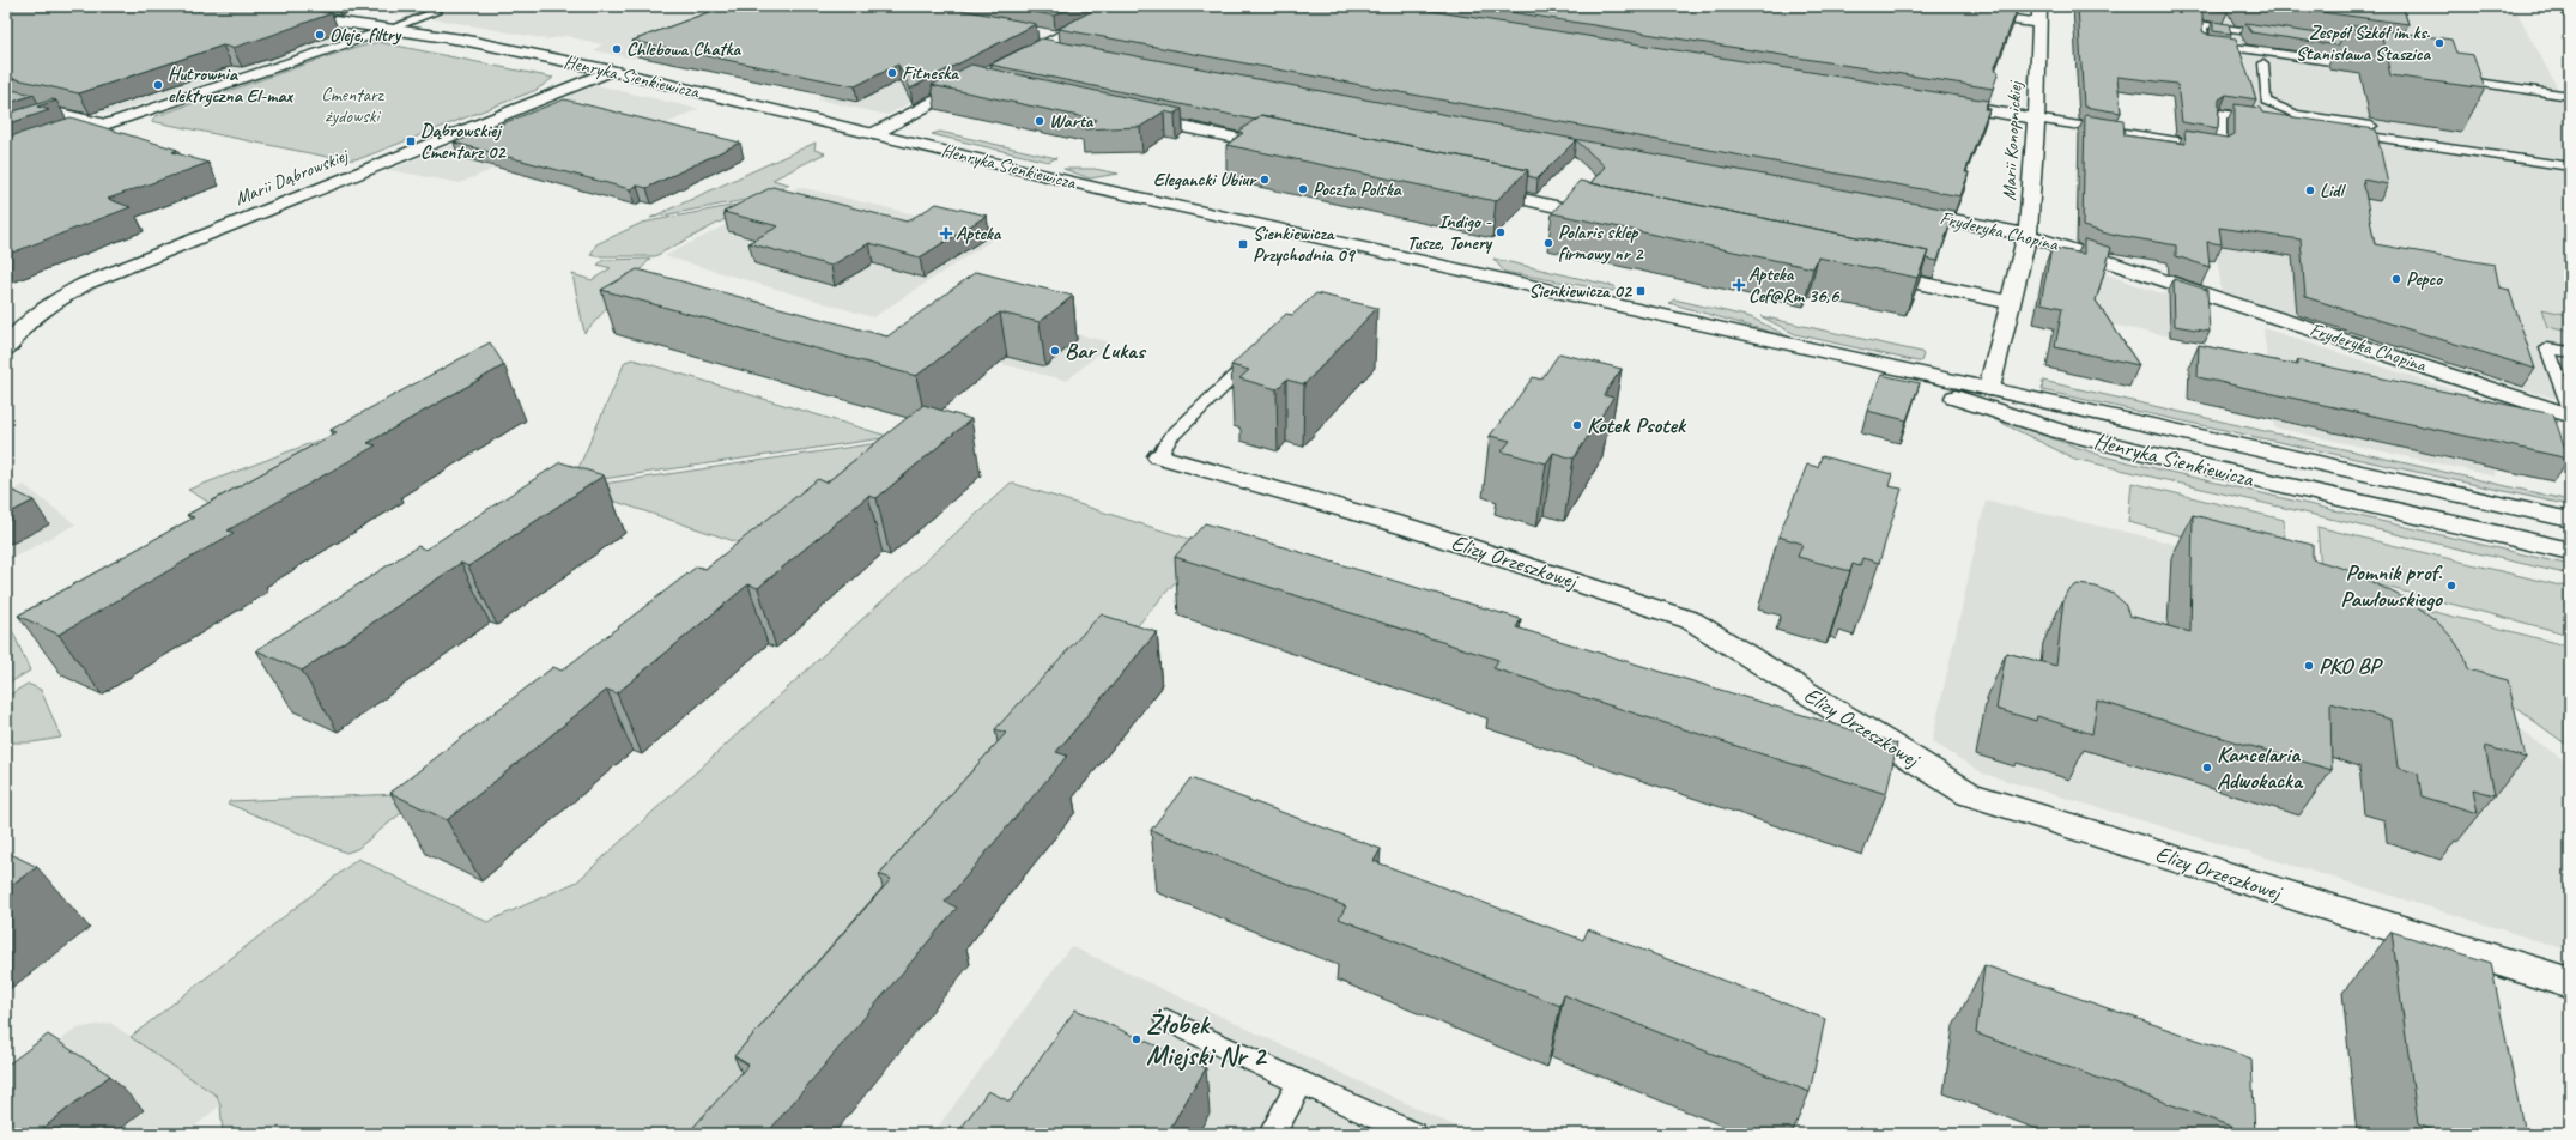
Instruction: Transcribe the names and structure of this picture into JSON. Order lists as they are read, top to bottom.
{
  "streets": {
    "street": [
      "Henryka Sienkiewicza",
      "Marii Konopnickiej",
      "Marii Dąbrowskiej",
      "Fryderyka Chopina",
      "Elizy Orzeszkowej"
    ]
  },
  "crossings": [
    ["Henryka Sienkiewicza", "Marii Konopnickiej"],
    ["Henryka Sienkiewicza", "Marii Dąbrowskiej"],
    ["Marii Konopnickiej", "Fryderyka Chopina"]
  ],
  "parks": ["Cmentarz żydowski"],
  "places": {
    "other": [
      "Oleje, filtry",
      "Zespół Szkół im ks. Stanisława Staszica",
      "Chlebowa Chatka",
      "Fitneska",
      "Hutrownia elektryczna El-max",
      "Warta",
      "Elegancki Ubiur",
      "Poczta Polska",
      "Lidl",
      "Indigo - Tusze, Tonery",
      "Polaris sklep firmowy nr 2",
      "Pepco",
      "Bar Lukas",
      "Kotek Psotek",
      "Pomnik prof. Pawłowskiego",
      "PKO BP",
      "Kancelaria Adwokacka",
      "Żłobek Miejski Nr 2"
    ],
    "transit": ["Dąbrowskiej Cmentarz 02", "Sienkiewicza Przychodnia 09", "Sienkiewicza 02"],
    "health": ["Apteka", "Apteka Cef@Rm 36,6"]
  }
}
